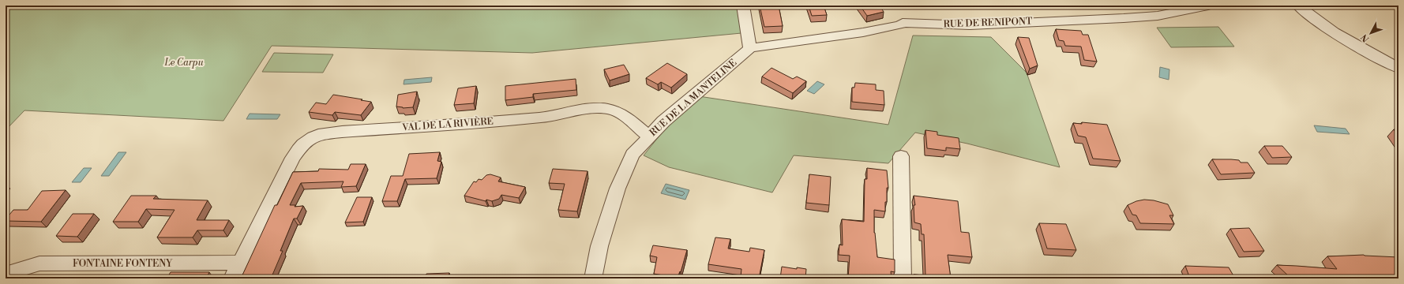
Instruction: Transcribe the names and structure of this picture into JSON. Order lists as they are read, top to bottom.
{
  "streets": {
    "street": [
      "RUE DE RENIPONT",
      "RUE DE LA MANTELINE",
      "VAL DE LA RIVIÈRE",
      "FONTAINE FONTENY"
    ]
  },
  "crossings": [
    ["RUE DE RENIPONT", "RUE DE LA MANTELINE"],
    ["RUE DE LA MANTELINE", "VAL DE LA RIVIÈRE"],
    ["VAL DE LA RIVIÈRE", "FONTAINE FONTENY"]
  ],
  "parks": ["Le Carpu"],
  "north": "bottom left"
}
